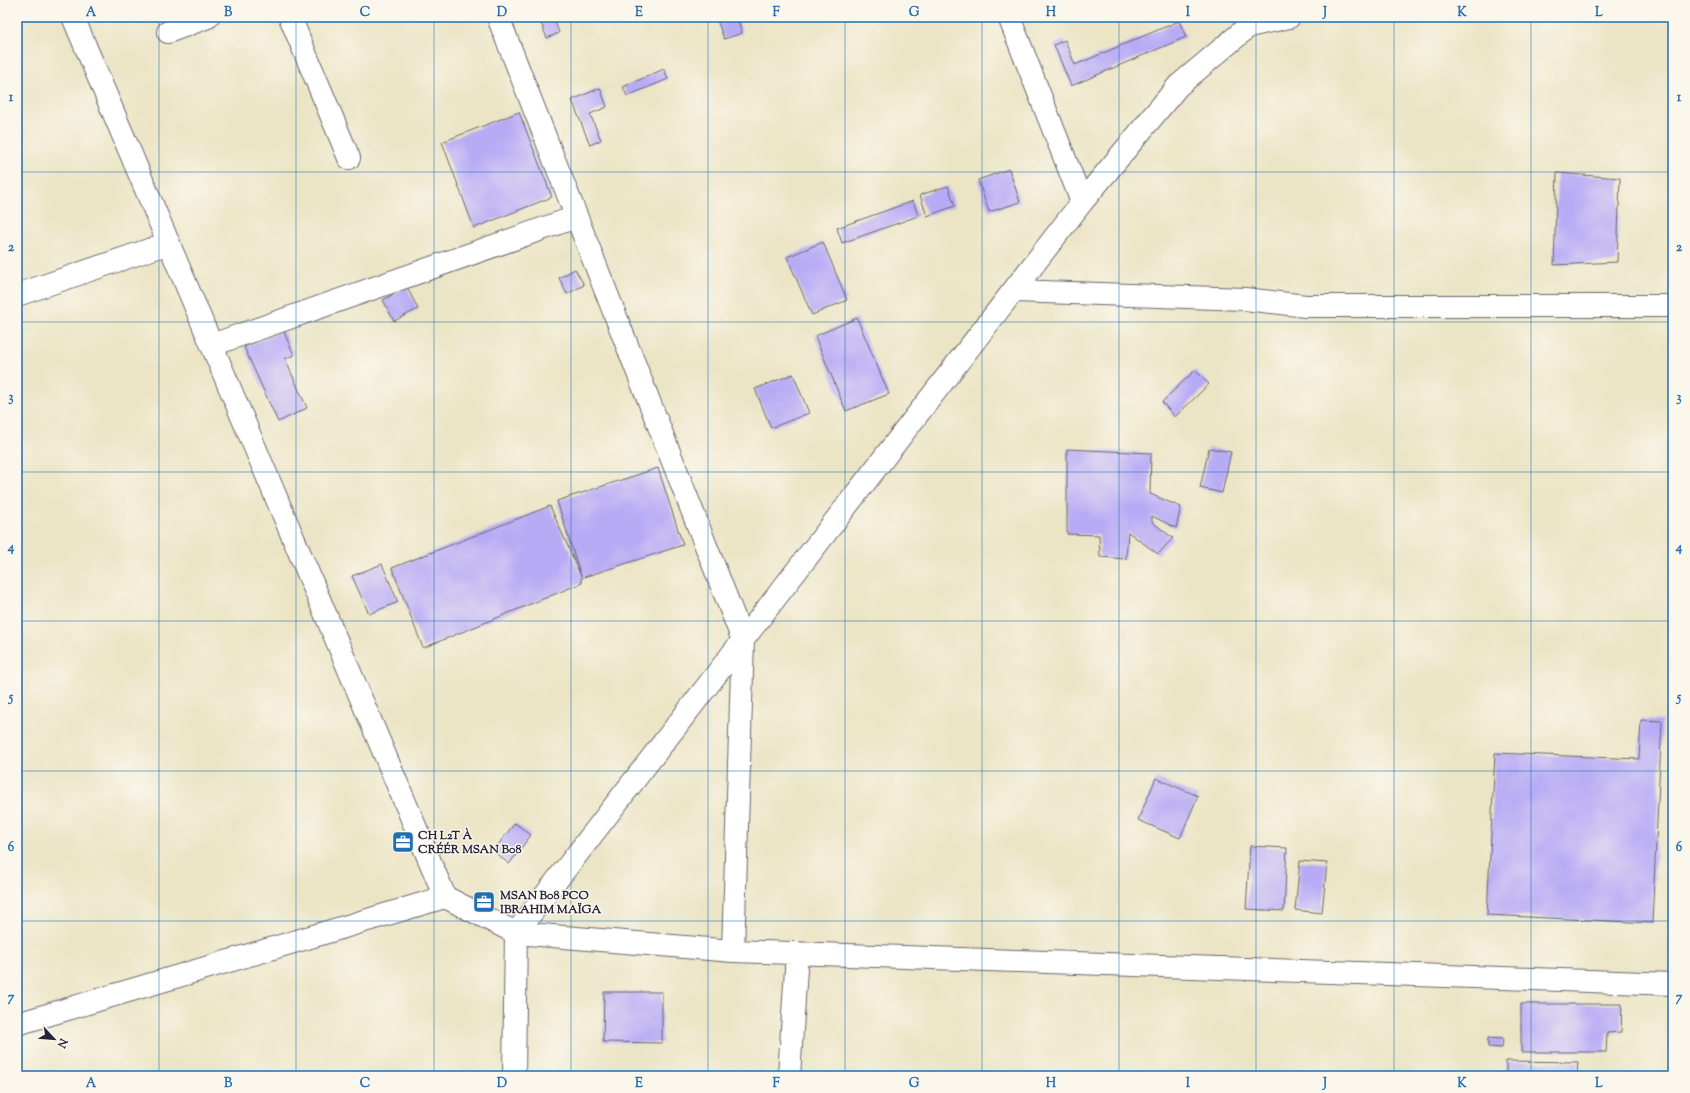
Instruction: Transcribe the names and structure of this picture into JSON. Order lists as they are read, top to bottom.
{
  "places": {
    "office": ["CH L2T À CRÉÉR MSAN B08", "MSAN B08 PCO IBRAHIM MAÏGA"]
  },
  "north": "bottom right",
  "grid": {
    "columns": [
      "A",
      "B",
      "C",
      "D",
      "E",
      "F",
      "G",
      "H",
      "I",
      "J",
      "K",
      "L"
    ],
    "rows": [
      "1",
      "2",
      "3",
      "4",
      "5",
      "6",
      "7"
    ]
  }
}
